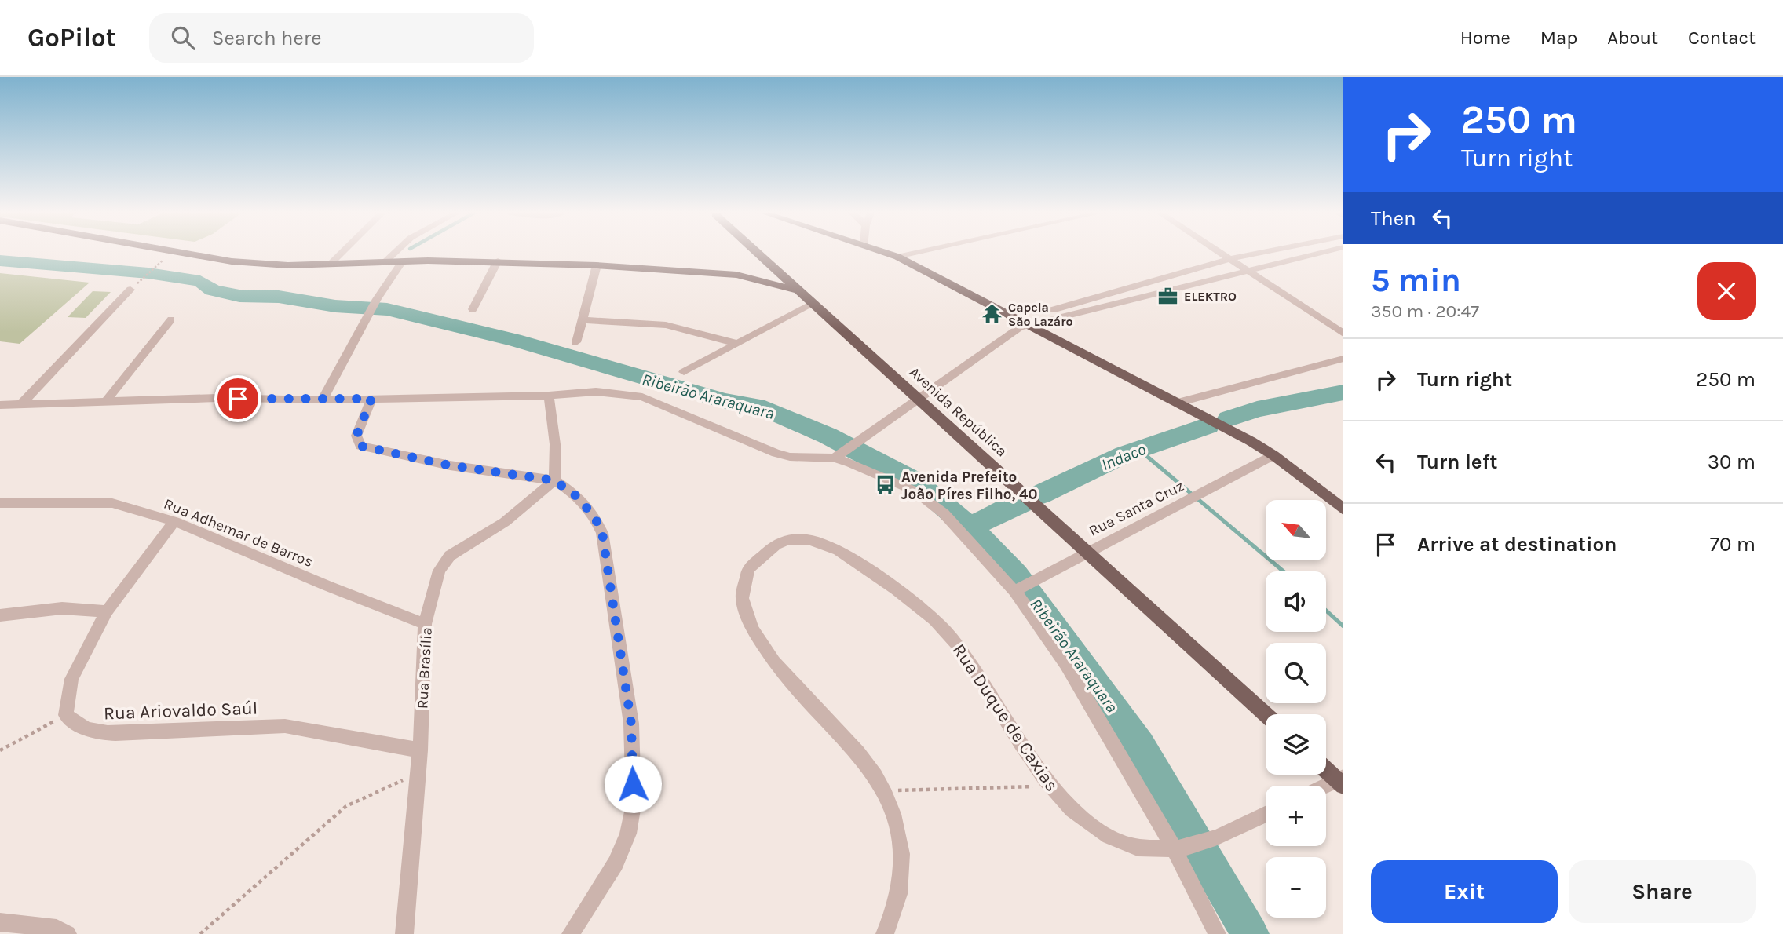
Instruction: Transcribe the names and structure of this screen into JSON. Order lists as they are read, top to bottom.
{
  "streets": {
    "main road": ["Avenida República"],
    "street": [
      "Rua Santa Cruz",
      "Rua Adhemar de Barros",
      "Rua Brasília",
      "Rua Ariovaldo Saúl",
      "Rua Duque de Caxias"
    ]
  },
  "crossings": [
    ["Avenida República", "Rua Santa Cruz"],
    ["Rua Adhemar de Barros", "Rua Brasília"],
    ["Rua Brasília", "Rua Ariovaldo Saúl"]
  ],
  "water": ["Ribeirão Araraquara", "Indaco"],
  "places": {
    "office": ["ELEKTRO"],
    "temple": ["Capela São Lazáro"],
    "bus stop": ["Avenida Prefeito João Píres Filho, 40"]
  },
  "north": "top left",
  "page": {
    "header": "GoPilot",
    "search": "Search here",
    "nav": [
      "Home",
      "Map",
      "About",
      "Contact"
    ],
    "turn": ["250 m", "Turn right"],
    "then": "Then",
    "heading": ["5 min", "350 m · 20:47"],
    "list": [
      {
        "name": "Turn right",
        "value": "250 m"
      },
      {
        "name": "Turn left",
        "value": "30 m"
      },
      {
        "name": "Arrive at destination",
        "value": "70 m"
      }
    ],
    "map_buttons": ["+", "−"],
    "buttons": ["Exit", "Share"]
  }
}
